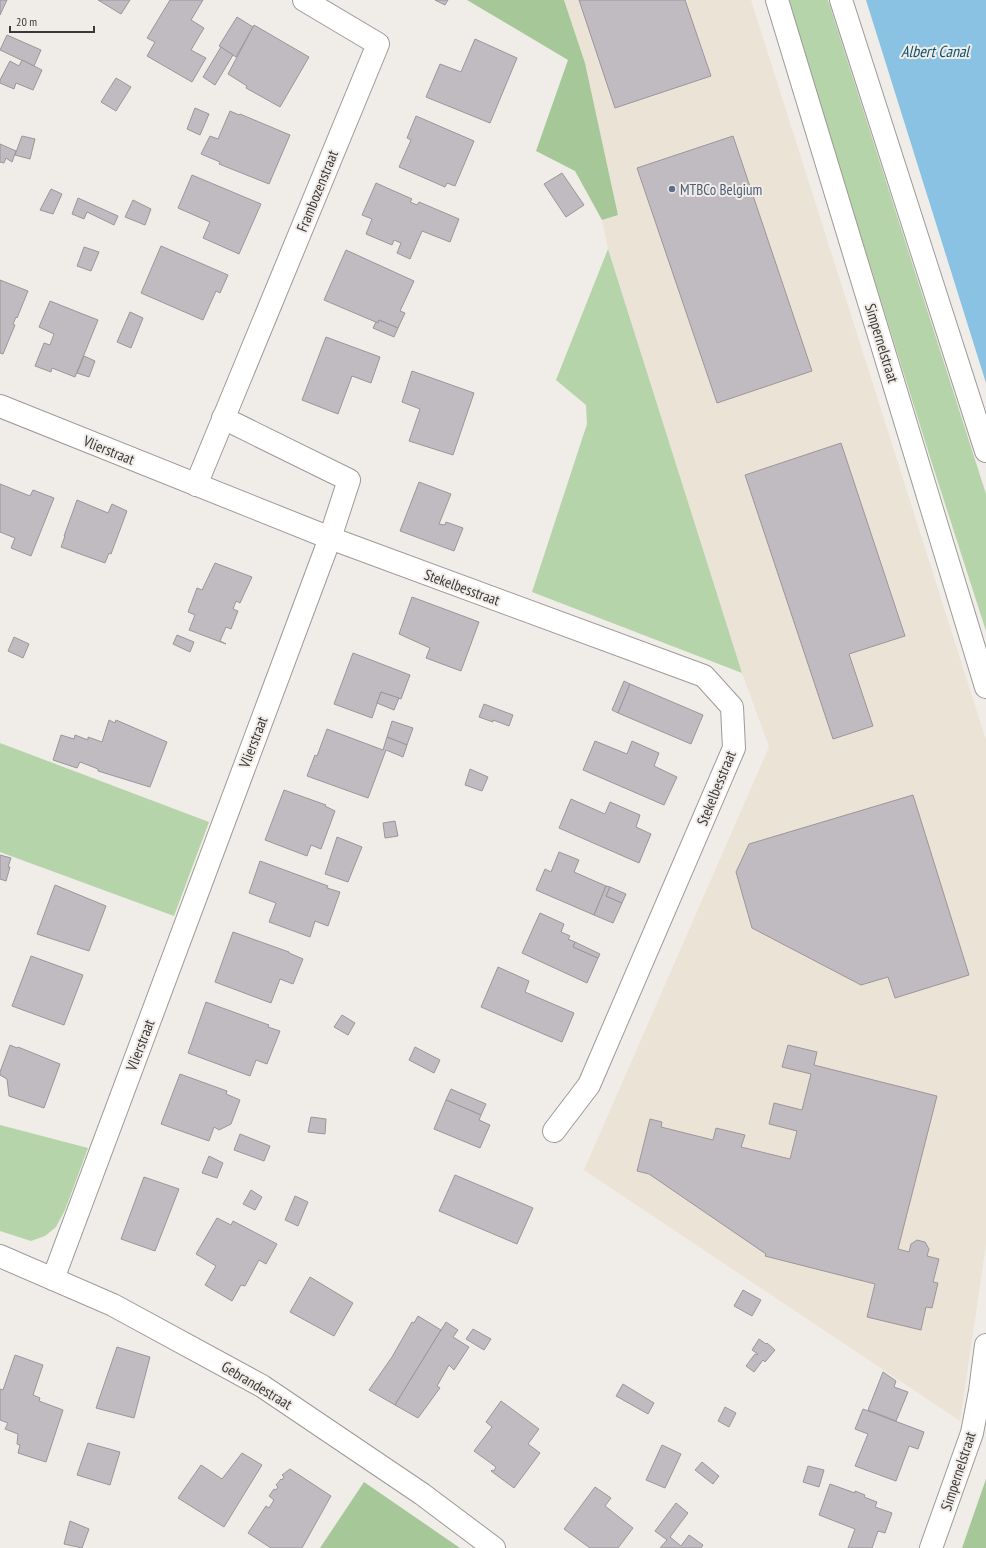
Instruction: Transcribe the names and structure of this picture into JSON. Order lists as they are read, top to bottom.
{
  "streets": {
    "street": [
      "Frambozenstraat",
      "Simpernelstraat",
      "Vlierstraat",
      "Stekelbesstraat",
      "Gebrandestraat"
    ]
  },
  "crossings": [
    ["Frambozenstraat", "Vlierstraat"],
    ["Vlierstraat", "Stekelbesstraat"],
    ["Vlierstraat", "Gebrandestraat"]
  ],
  "water": ["Albert Canal"],
  "places": ["MTBCo Belgium"],
  "scale_bar": "20 m"
}
